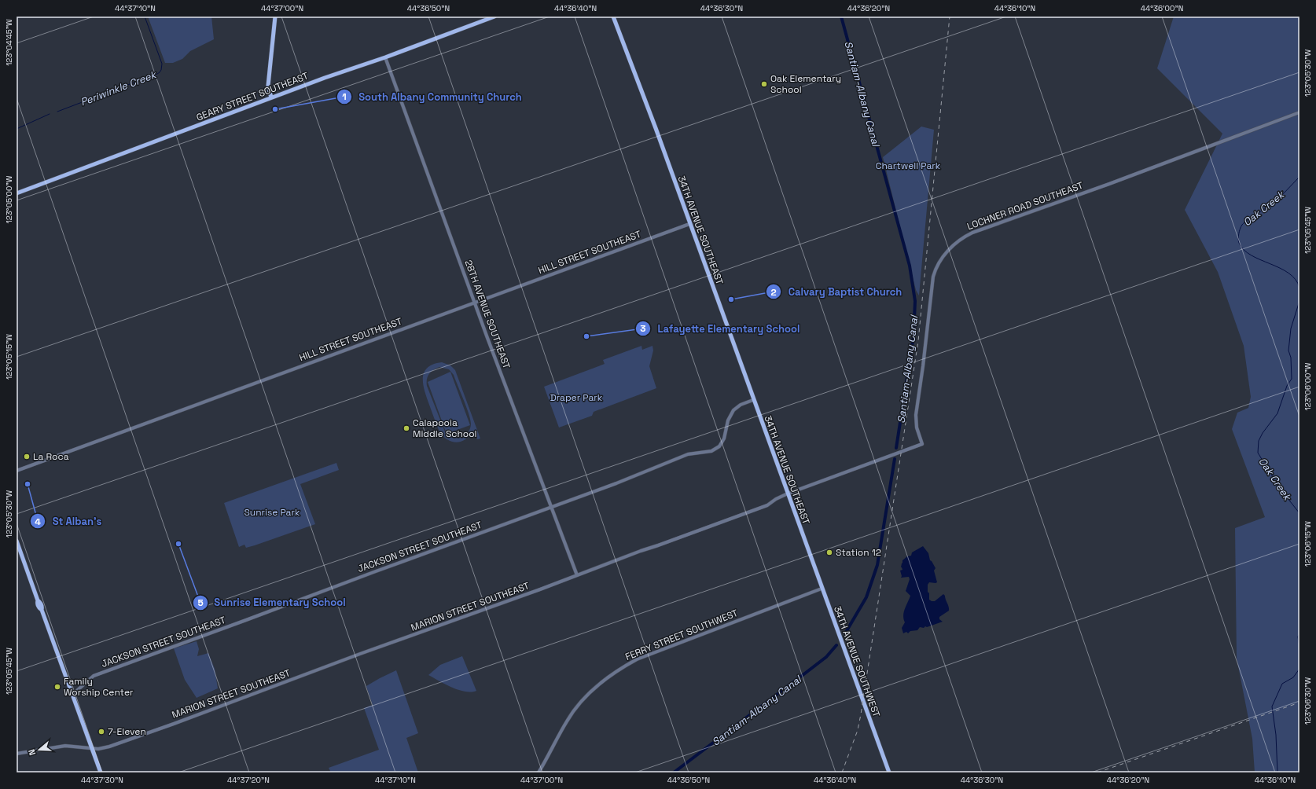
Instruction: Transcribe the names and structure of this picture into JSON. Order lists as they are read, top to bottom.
{
  "streets": {
    "main road": ["GEARY STREET SOUTHEAST", "34TH AVENUE SOUTHEAST", "34TH AVENUE SOUTHWEST"],
    "street": [
      "LOCHNER ROAD SOUTHEAST",
      "HILL STREET SOUTHEAST",
      "28TH AVENUE SOUTHEAST",
      "JACKSON STREET SOUTHEAST",
      "MARION STREET SOUTHEAST",
      "FERRY STREET SOUTHWEST"
    ]
  },
  "crossings": [
    ["GEARY STREET SOUTHEAST", "28TH AVENUE SOUTHEAST"],
    ["LOCHNER ROAD SOUTHEAST", "MARION STREET SOUTHEAST"],
    ["34TH AVENUE SOUTHEAST", "HILL STREET SOUTHEAST"],
    ["34TH AVENUE SOUTHEAST", "JACKSON STREET SOUTHEAST"],
    ["34TH AVENUE SOUTHEAST", "MARION STREET SOUTHEAST"],
    ["34TH AVENUE SOUTHEAST", "34TH AVENUE SOUTHWEST"],
    ["HILL STREET SOUTHEAST", "28TH AVENUE SOUTHEAST"],
    ["28TH AVENUE SOUTHEAST", "JACKSON STREET SOUTHEAST"],
    ["28TH AVENUE SOUTHEAST", "MARION STREET SOUTHEAST"],
    ["FERRY STREET SOUTHWEST", "34TH AVENUE SOUTHWEST"]
  ],
  "water": ["Periwinkle Creek", "Santiam-Albany Canal", "Oak Creek"],
  "parks": ["Chartwell Park", "Draper Park", "Sunrise Park"],
  "places": [
    "Oak Elementary School",
    "South Albany Community Church",
    "Calvary Baptist Church",
    "Lafayette Elementary School",
    "Calapooia Middle School",
    "La Roca",
    "St Alban's",
    "Sunrise Elementary School",
    "Station 12",
    "Family Worship Center",
    "7-Eleven"
  ],
  "north": "left",
  "coordinates": [
    "44°37'10\"N",
    "44°37'00\"N",
    "44°36'50\"N",
    "44°36'40\"N",
    "44°36'30\"N",
    "44°36'20\"N",
    "44°36'10\"N",
    "44°36'00\"N",
    "123°04'45\"W",
    "123°05'30\"W",
    "123°05'00\"W",
    "123°05'45\"W",
    "123°05'15\"W",
    "123°06'00\"W",
    "123°06'15\"W",
    "123°06'30\"W",
    "44°37'30\"N",
    "44°37'20\"N"
  ]
}
